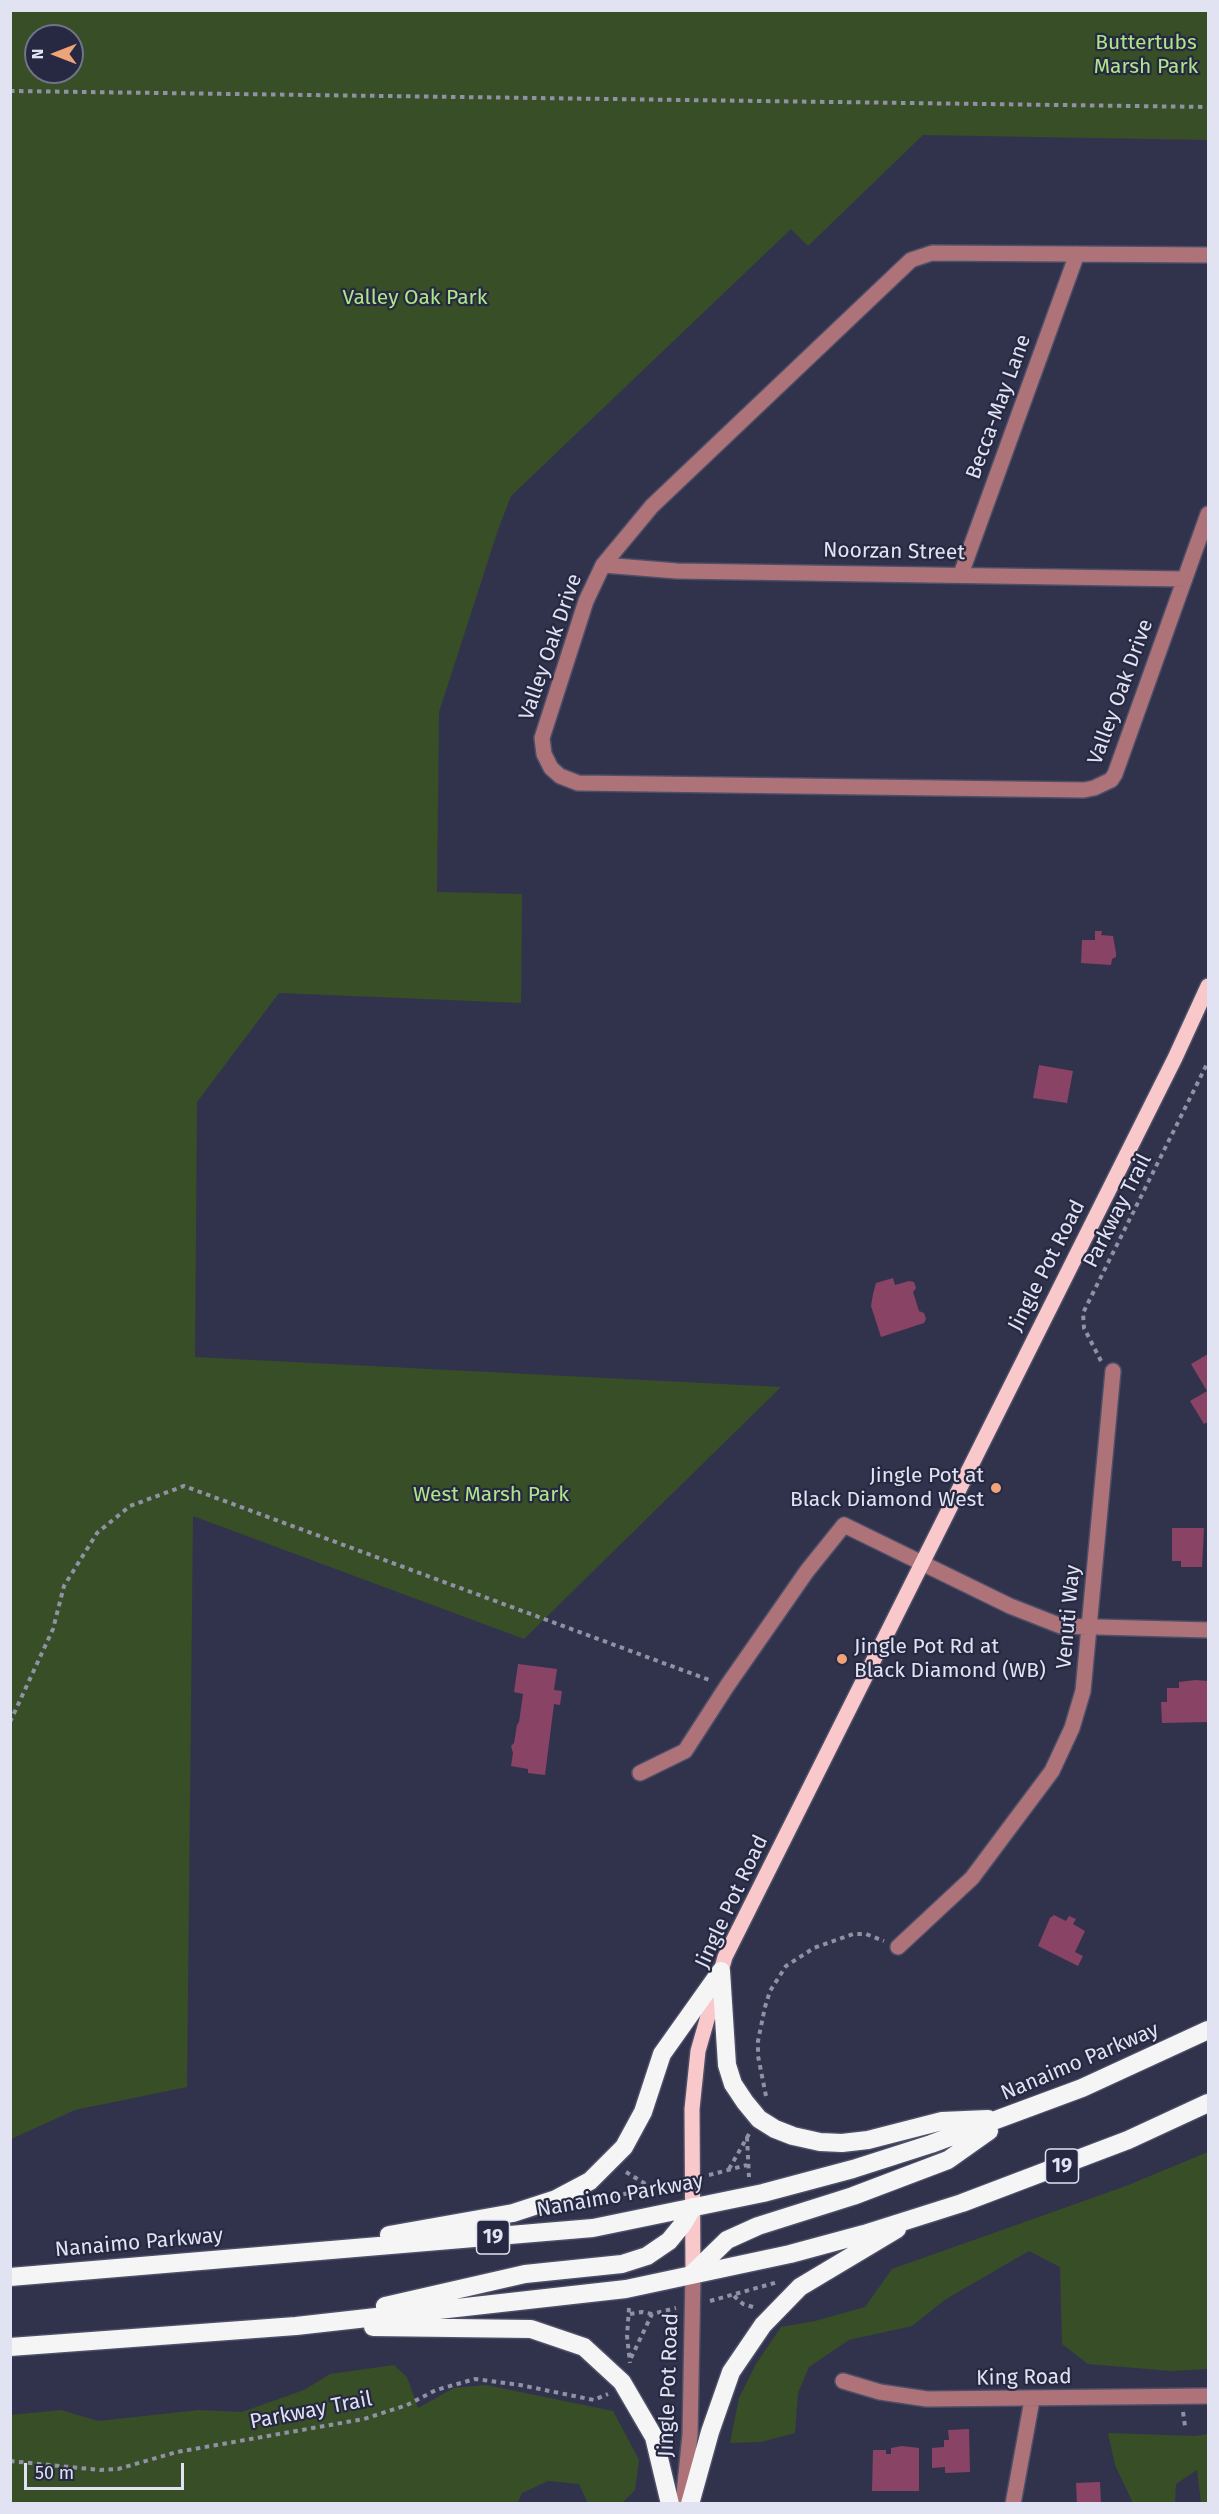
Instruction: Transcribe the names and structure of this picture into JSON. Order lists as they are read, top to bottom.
{
  "streets": {
    "highway": ["Nanaimo Parkway", "19"],
    "main road": ["Jingle Pot Road"],
    "street": [
      "Becca-May Lane",
      "Noorzan Street",
      "Valley Oak Drive",
      "Venuti Way",
      "King Road"
    ],
    "path": ["Parkway Trail"]
  },
  "crossings": [
    ["Becca-May Lane", "Noorzan Street"],
    ["Becca-May Lane", "Valley Oak Drive"],
    ["Noorzan Street", "Valley Oak Drive"],
    ["Parkway Trail", "Venuti Way"],
    ["Jingle Pot Road", "Nanaimo Parkway"],
    ["Jingle Pot Road", "19"]
  ],
  "parks": ["Buttertubs Marsh Park", "Valley Oak Park", "West Marsh Park"],
  "places": ["Jingle Pot at Black Diamond West", "Jingle Pot Rd at Black Diamond (WB)"],
  "scale_bar": "50 m",
  "north": "left"
}
